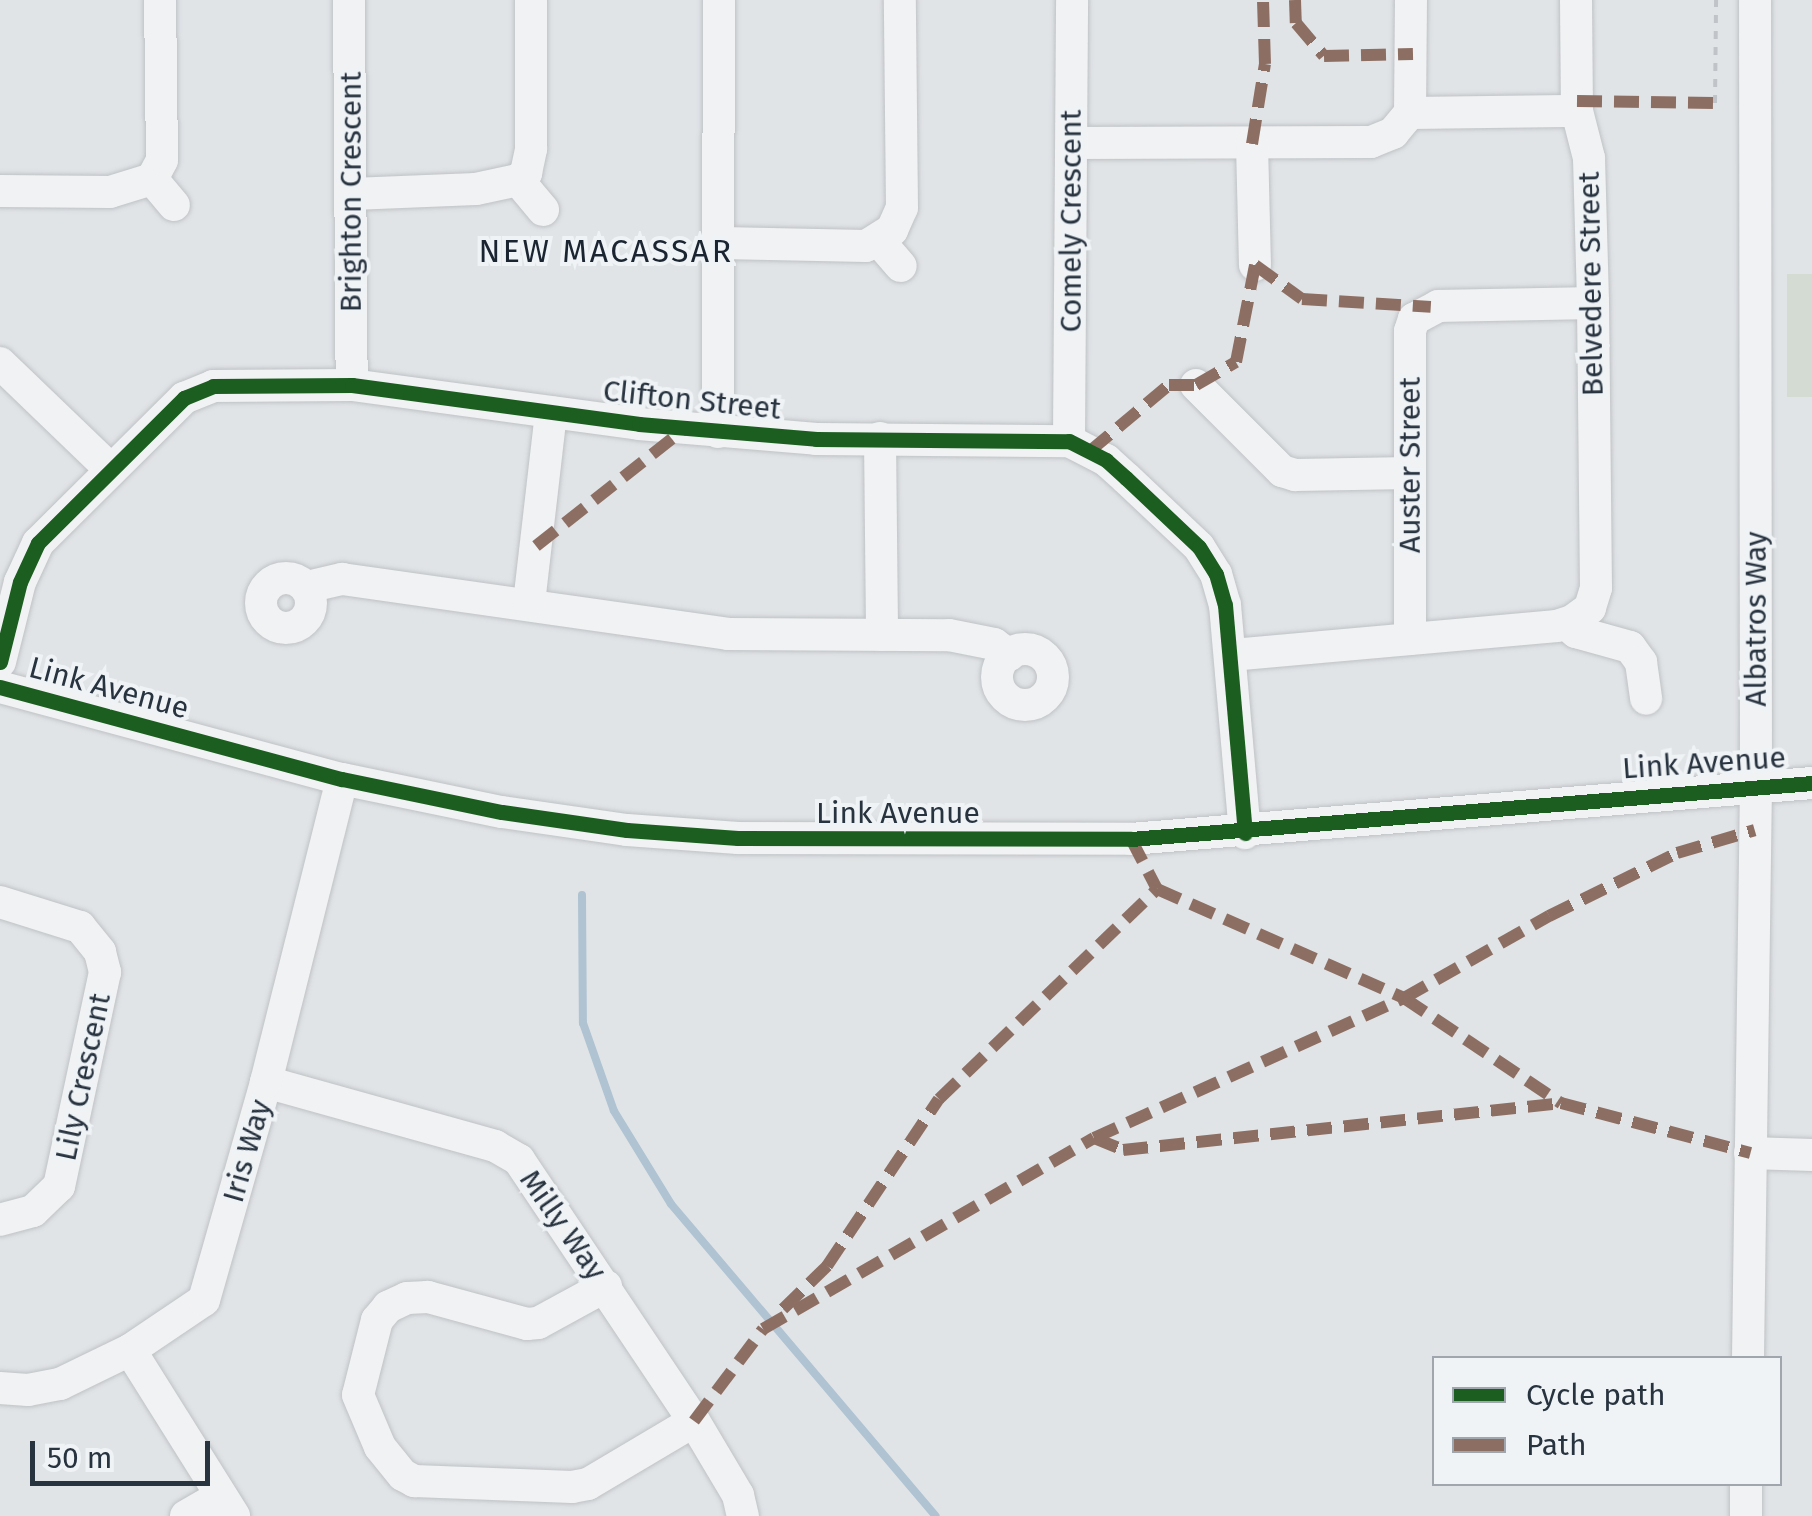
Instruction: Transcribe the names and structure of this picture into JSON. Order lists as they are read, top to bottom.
{
  "streets": {
    "street": [
      "Brighton Crescent",
      "Comely Crescent",
      "Belvedere Street",
      "Clifton Street",
      "Auster Street",
      "Albatros Way",
      "Link Avenue",
      "Lily Crescent",
      "Iris Way",
      "Milly Way"
    ]
  },
  "crossings": [
    ["Brighton Crescent", "Clifton Street"],
    ["Comely Crescent", "Clifton Street"],
    ["Belvedere Street", "Auster Street"],
    ["Clifton Street", "Link Avenue"],
    ["Albatros Way", "Link Avenue"],
    ["Link Avenue", "Iris Way"],
    ["Iris Way", "Milly Way"]
  ],
  "districts": ["NEW MACASSAR"],
  "legend": ["Cycle path", "Path"],
  "scale_bar": "50 m"
}
